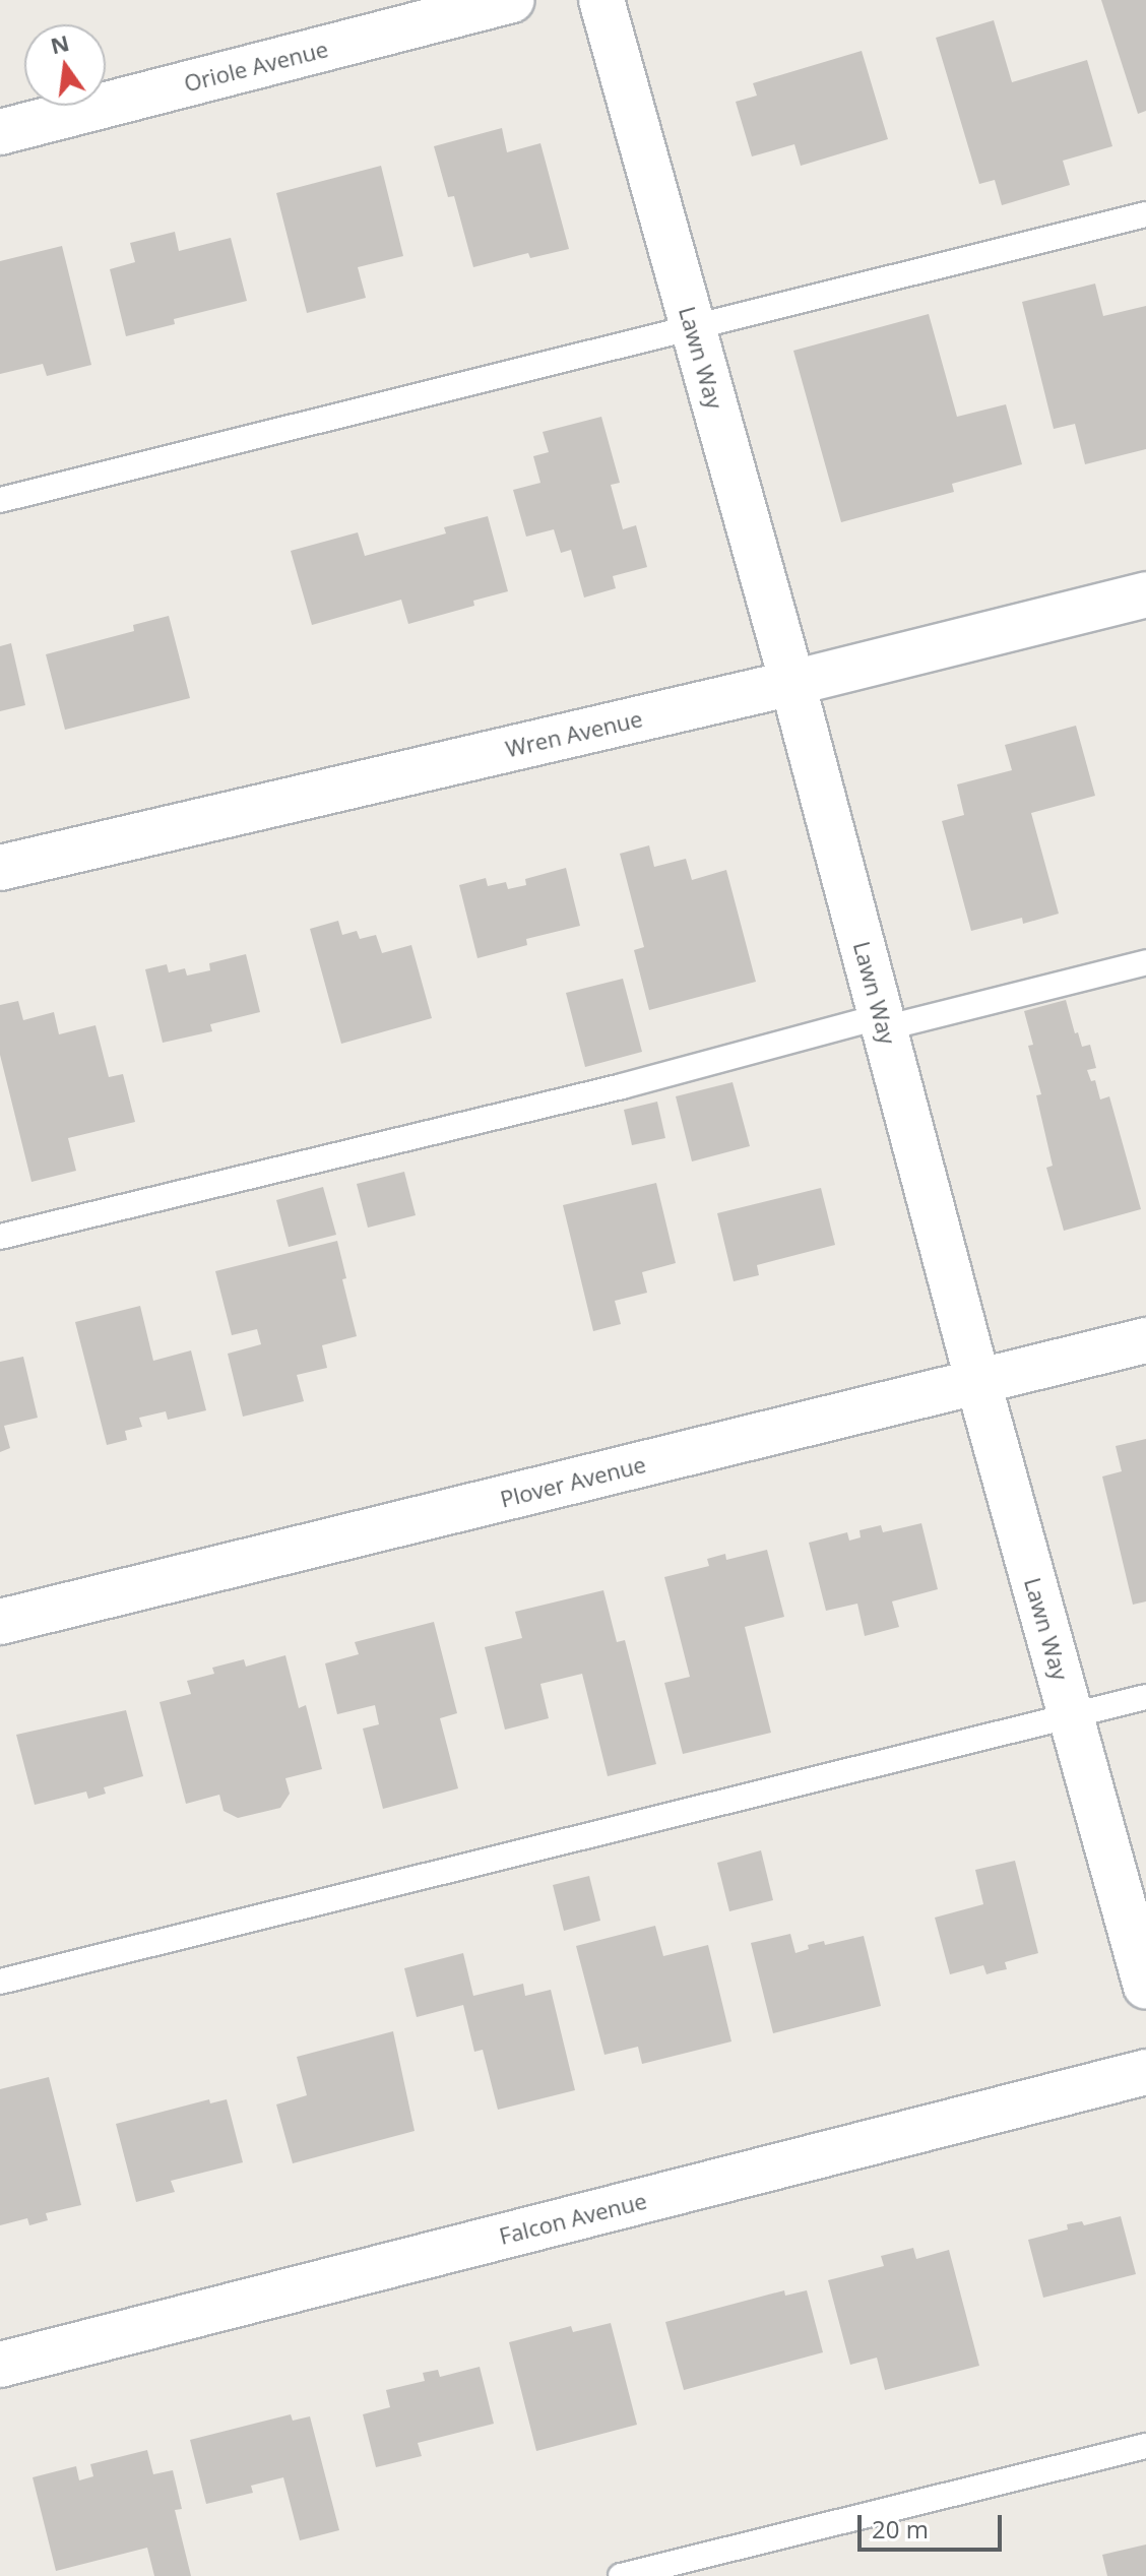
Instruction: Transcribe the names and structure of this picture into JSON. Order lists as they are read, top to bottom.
{
  "streets": {
    "street": [
      "Oriole Avenue",
      "Lawn Way",
      "Wren Avenue",
      "Plover Avenue",
      "Falcon Avenue"
    ]
  },
  "crossings": [
    ["Lawn Way", "Wren Avenue"],
    ["Lawn Way", "Plover Avenue"]
  ],
  "scale_bar": "20 m",
  "north": "top"
}
